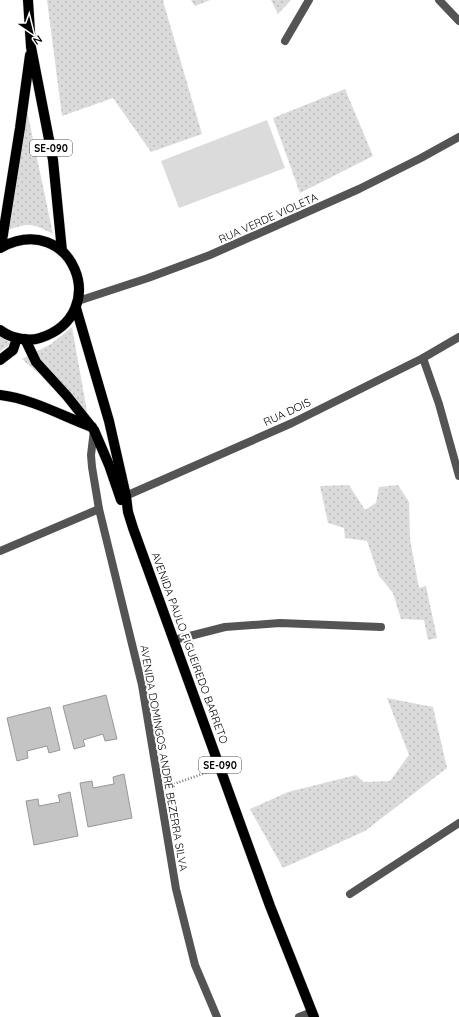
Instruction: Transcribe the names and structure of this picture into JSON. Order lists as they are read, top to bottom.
{
  "streets": {
    "main road": ["SE-090", "AVENIDA PAULO FIGUEIREDO BARRETO"],
    "street": ["RUA VERDE VIOLETA", "RUA DOIS", "AVENIDA DOMINGOS ANDRÉ BEZERRA SILVA"]
  },
  "crossings": [
    ["SE-090", "AVENIDA PAULO FIGUEIREDO BARRETO"],
    ["RUA VERDE VIOLETA", "AVENIDA PAULO FIGUEIREDO BARRETO"],
    ["RUA DOIS", "AVENIDA PAULO FIGUEIREDO BARRETO"],
    ["AVENIDA PAULO FIGUEIREDO BARRETO", "AVENIDA DOMINGOS ANDRÉ BEZERRA SILVA"]
  ],
  "north": "bottom right"
}
